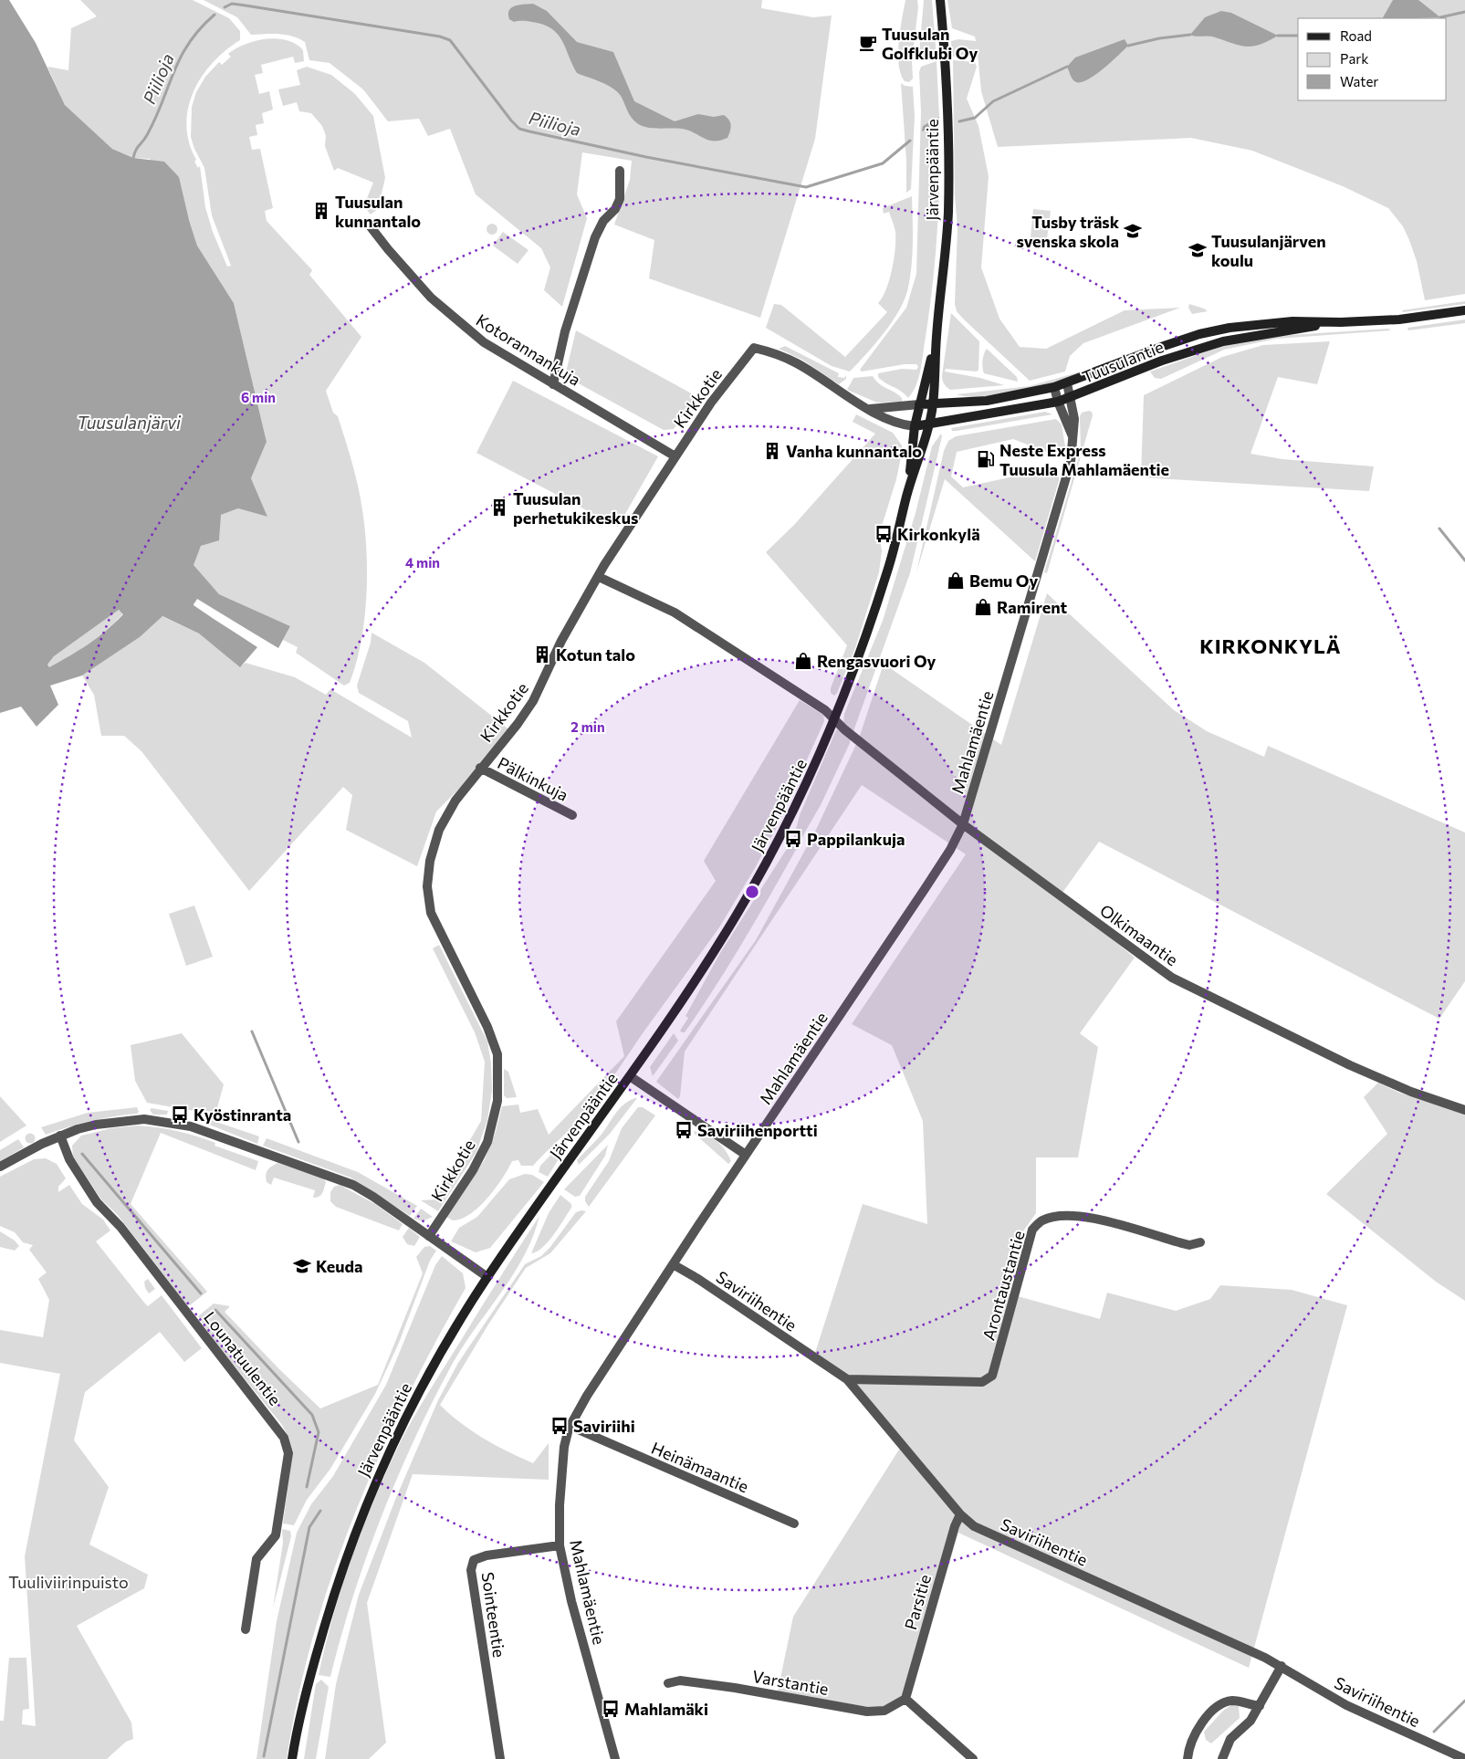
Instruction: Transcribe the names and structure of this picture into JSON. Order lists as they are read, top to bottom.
{
  "streets": {
    "main road": ["Järvenpääntie", "Tuusulantie"],
    "street": [
      "Kotorannankuja",
      "Kirkkotie",
      "Mahlamäentie",
      "Pälkinkuja",
      "Olkimaantie",
      "Arontaustantie",
      "Saviriihentie",
      "Lounatuulentie",
      "Heinämaantie",
      "Parsitie",
      "Sointeentie",
      "Varstantie"
    ]
  },
  "crossings": [
    ["Järvenpääntie", "Tuusulantie"],
    ["Järvenpääntie", "Kirkkotie"],
    ["Järvenpääntie", "Olkimaantie"],
    ["Kotorannankuja", "Kirkkotie"],
    ["Tuusulantie", "Kirkkotie"],
    ["Tuusulantie", "Mahlamäentie"],
    ["Kirkkotie", "Pälkinkuja"],
    ["Mahlamäentie", "Olkimaantie"],
    ["Mahlamäentie", "Saviriihentie"],
    ["Mahlamäentie", "Heinämaantie"],
    ["Mahlamäentie", "Sointeentie"],
    ["Arontaustantie", "Saviriihentie"],
    ["Saviriihentie", "Parsitie"],
    ["Parsitie", "Varstantie"]
  ],
  "districts": ["KIRKONKYLÄ"],
  "water": ["Piilioja", "Tuusulanjärvi"],
  "parks": ["Tuuliviirinpuisto"],
  "places": {
    "cafe": ["Tuusulan Golfklubi Oy"],
    "building": [
      "Tuusulan kunnantalo",
      "Vanha kunnantalo",
      "Tuusulan perhetukikeskus",
      "Kotun talo"
    ],
    "school or university": ["Tusby träsk svenska skola", "Tuusulanjärven koulu", "Keuda"],
    "fuel station": ["Neste Express Tuusula Mahlamäentie"],
    "bus stop": [
      "Kirkonkylä",
      "Pappilankuja",
      "Kyöstinranta",
      "Saviriihenportti",
      "Saviriihi",
      "Mahlamäki"
    ],
    "shop": ["Bemu Oy", "Ramirent", "Rengasvuori Oy"]
  },
  "legend": ["Road", "Park", "Water"],
  "rings": ["6 min", "4 min", "2 min"]
}
